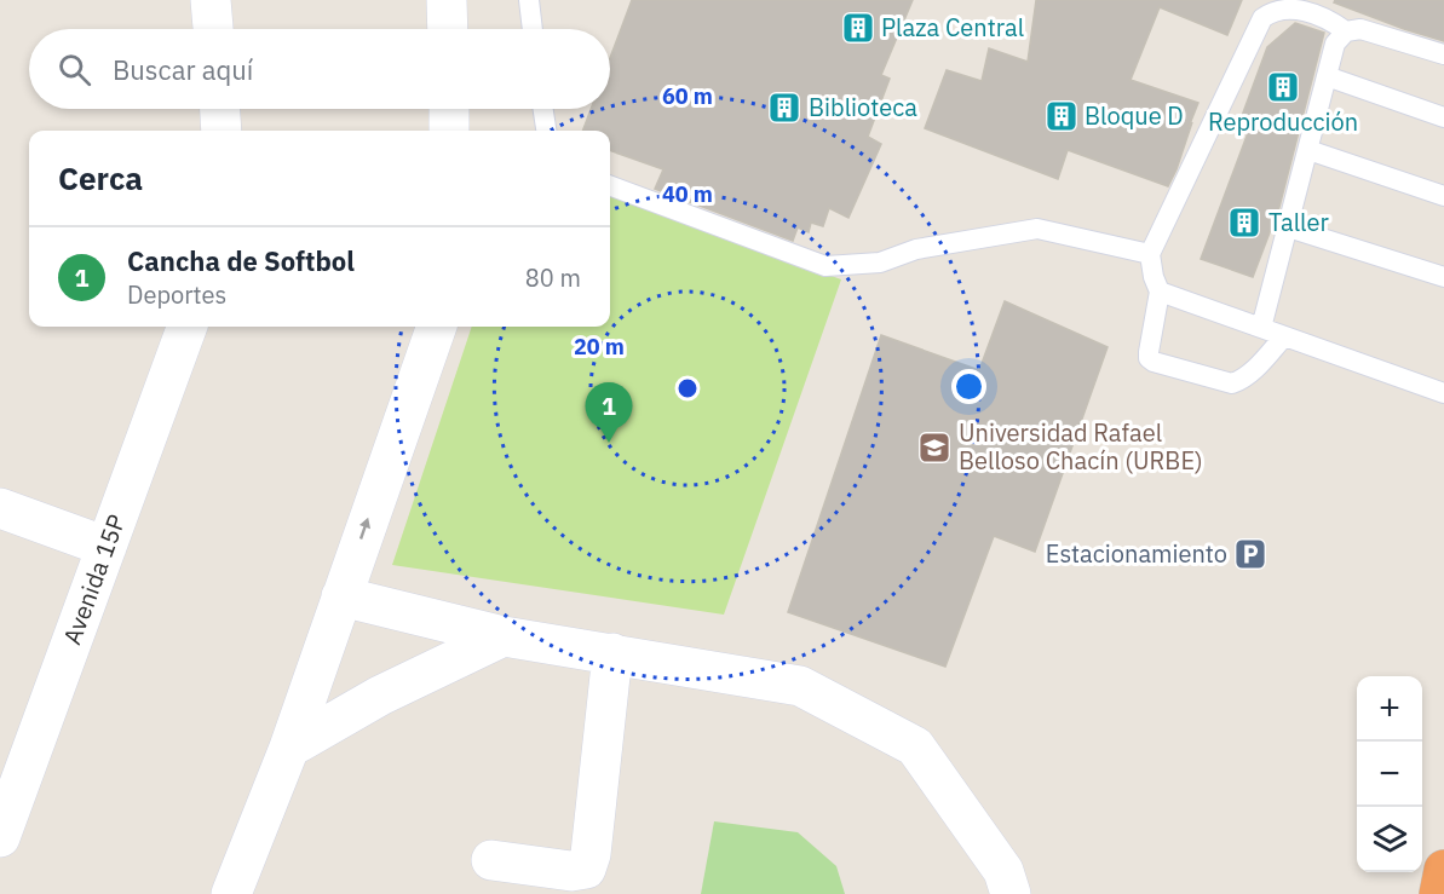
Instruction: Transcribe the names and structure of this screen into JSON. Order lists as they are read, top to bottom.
{
  "streets": {
    "street": ["Avenida 15P"]
  },
  "places": {
    "building": [
      "Plaza Central",
      "Reproducción",
      "Biblioteca",
      "Bloque D",
      "Taller"
    ],
    "school or university": ["Universidad Rafael Belloso Chacín (URBE)"],
    "parking": ["Estacionamiento"]
  },
  "page": {
    "search": "Buscar aquí",
    "heading": "Cerca",
    "list": [
      {
        "mark": "1",
        "name": "Cancha de Softbol",
        "note": "Deportes",
        "value": "80 m"
      }
    ],
    "pins": "1",
    "map_buttons": ["+", "−"]
  },
  "rings": ["60 m", "40 m", "20 m"]
}
